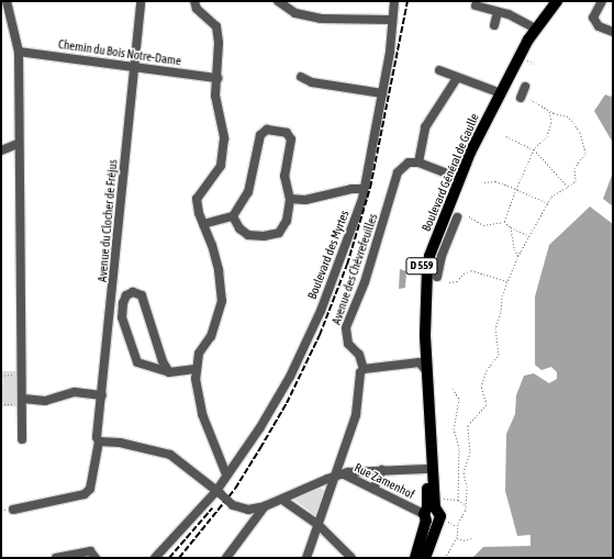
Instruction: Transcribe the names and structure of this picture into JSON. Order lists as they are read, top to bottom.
{
  "streets": {
    "main road": ["Boulevard Général de Gaulle", "D 559"],
    "street": [
      "Chemin du Bois Notre-Dame",
      "Avenue du Clocher de Fréjus",
      "Boulevard des Myrtes",
      "Avenue des Chèvrefeuilles",
      "Rue Zamenhof"
    ]
  },
  "crossings": [
    ["Chemin du Bois Notre-Dame", "Avenue du Clocher de Fréjus"],
    ["Boulevard Général de Gaulle", "Rue Zamenhof"]
  ]
}
